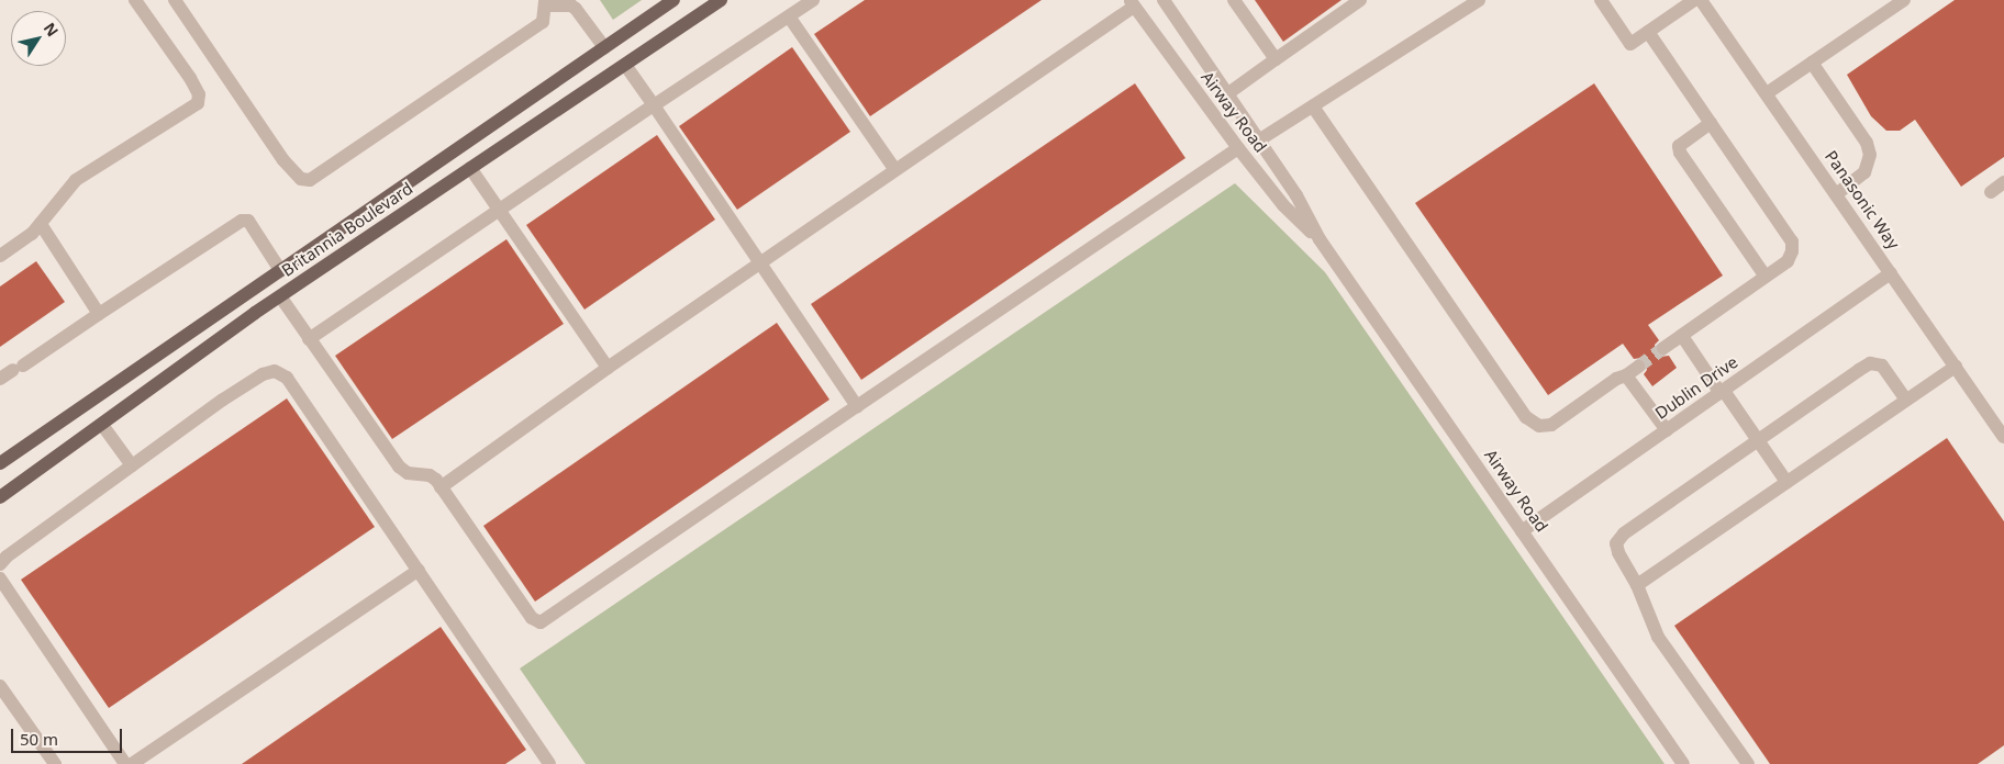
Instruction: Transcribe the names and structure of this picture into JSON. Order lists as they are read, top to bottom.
{
  "streets": {
    "main road": ["Britannia Boulevard"],
    "street": ["Airway Road", "Panasonic Way", "Dublin Drive"]
  },
  "crossings": [
    ["Airway Road", "Dublin Drive"],
    ["Panasonic Way", "Dublin Drive"]
  ],
  "scale_bar": "50 m",
  "north": "top right"
}
